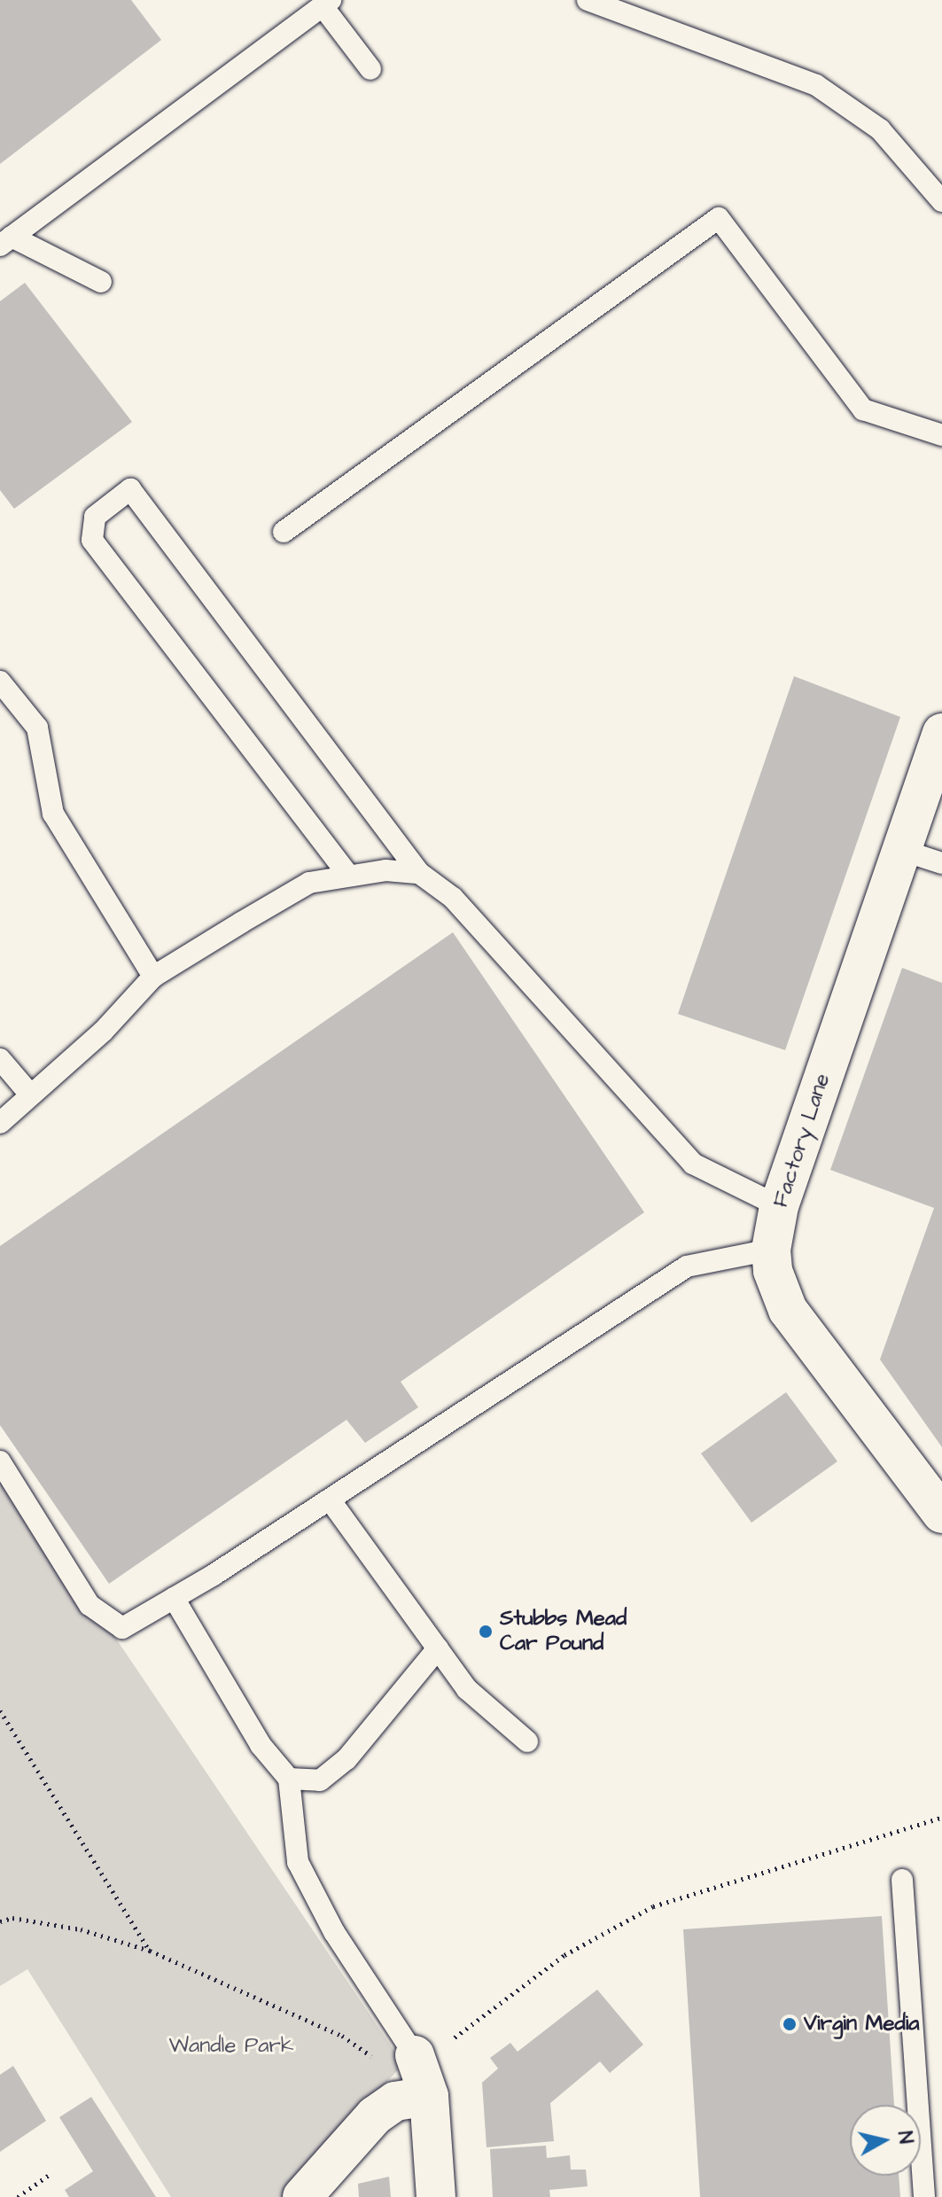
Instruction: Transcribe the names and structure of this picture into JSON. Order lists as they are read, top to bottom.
{
  "streets": {
    "street": ["Factory Lane"]
  },
  "parks": ["Wandle Park"],
  "places": ["Stubbs Mead Car Pound", "Virgin Media"],
  "north": "right"
}
